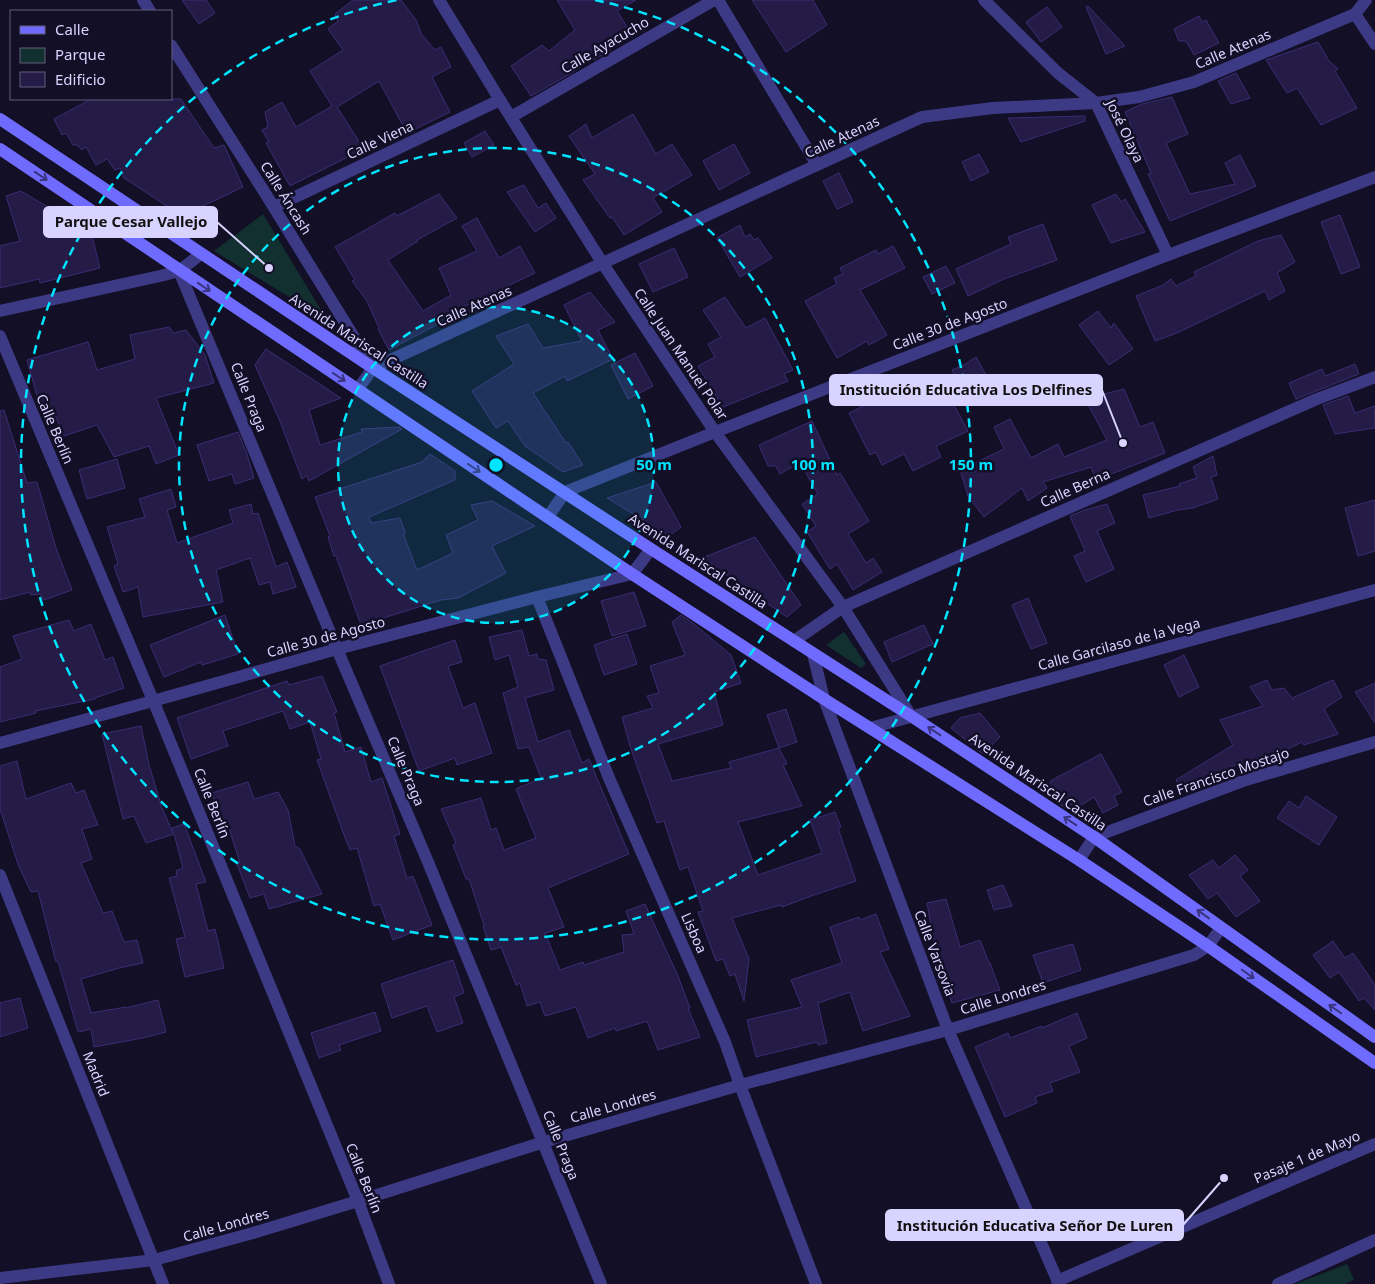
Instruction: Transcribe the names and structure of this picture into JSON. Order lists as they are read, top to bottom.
{
  "streets": {
    "main road": ["Avenida Mariscal Castilla"],
    "street": [
      "Calle Ayacucho",
      "Calle Atenas",
      "José Olaya",
      "Calle Viena",
      "Calle Áncash",
      "Calle 30 de Agosto",
      "Calle Juan Manuel Polar",
      "Calle Praga",
      "Calle Berlín",
      "Calle Berna",
      "Calle Garcilaso de la Vega",
      "Calle Francisco Mostajo",
      "Lisboa",
      "Calle Varsovia",
      "Calle Londres",
      "Madrid",
      "Pasaje 1 de Mayo"
    ]
  },
  "crossings": [
    ["Calle Ayacucho", "Calle Juan Manuel Polar"],
    ["Calle Atenas", "José Olaya"],
    ["Calle Atenas", "Calle Áncash"],
    ["Calle Atenas", "Avenida Mariscal Castilla"],
    ["Calle Atenas", "Calle Juan Manuel Polar"],
    ["José Olaya", "Calle 30 de Agosto"],
    ["Calle Viena", "Calle Áncash"],
    ["Calle Viena", "Calle Juan Manuel Polar"],
    ["Calle Áncash", "Avenida Mariscal Castilla"],
    ["Calle 30 de Agosto", "Avenida Mariscal Castilla"],
    ["Calle 30 de Agosto", "Calle Juan Manuel Polar"],
    ["Calle 30 de Agosto", "Calle Praga"],
    ["Calle 30 de Agosto", "Calle Berlín"],
    ["Calle 30 de Agosto", "Lisboa"],
    ["Avenida Mariscal Castilla", "Calle Juan Manuel Polar"],
    ["Avenida Mariscal Castilla", "Calle Berna"],
    ["Avenida Mariscal Castilla", "Calle Garcilaso de la Vega"],
    ["Avenida Mariscal Castilla", "Calle Francisco Mostajo"],
    ["Avenida Mariscal Castilla", "Calle Varsovia"],
    ["Avenida Mariscal Castilla", "Calle Londres"],
    ["Calle Juan Manuel Polar", "Calle Berna"],
    ["Calle Juan Manuel Polar", "Calle Garcilaso de la Vega"],
    ["Calle Praga", "Calle Londres"],
    ["Calle Berlín", "Calle Londres"],
    ["Lisboa", "Calle Londres"],
    ["Calle Varsovia", "Calle Londres"],
    ["Calle Varsovia", "Pasaje 1 de Mayo"],
    ["Calle Londres", "Madrid"]
  ],
  "places": ["Parque Cesar Vallejo", "Institución Educativa Los Delfines", "Institución Educativa Señor De Luren"],
  "legend": ["Calle", "Parque", "Edificio"],
  "rings": ["50 m", "100 m", "150 m"]
}
